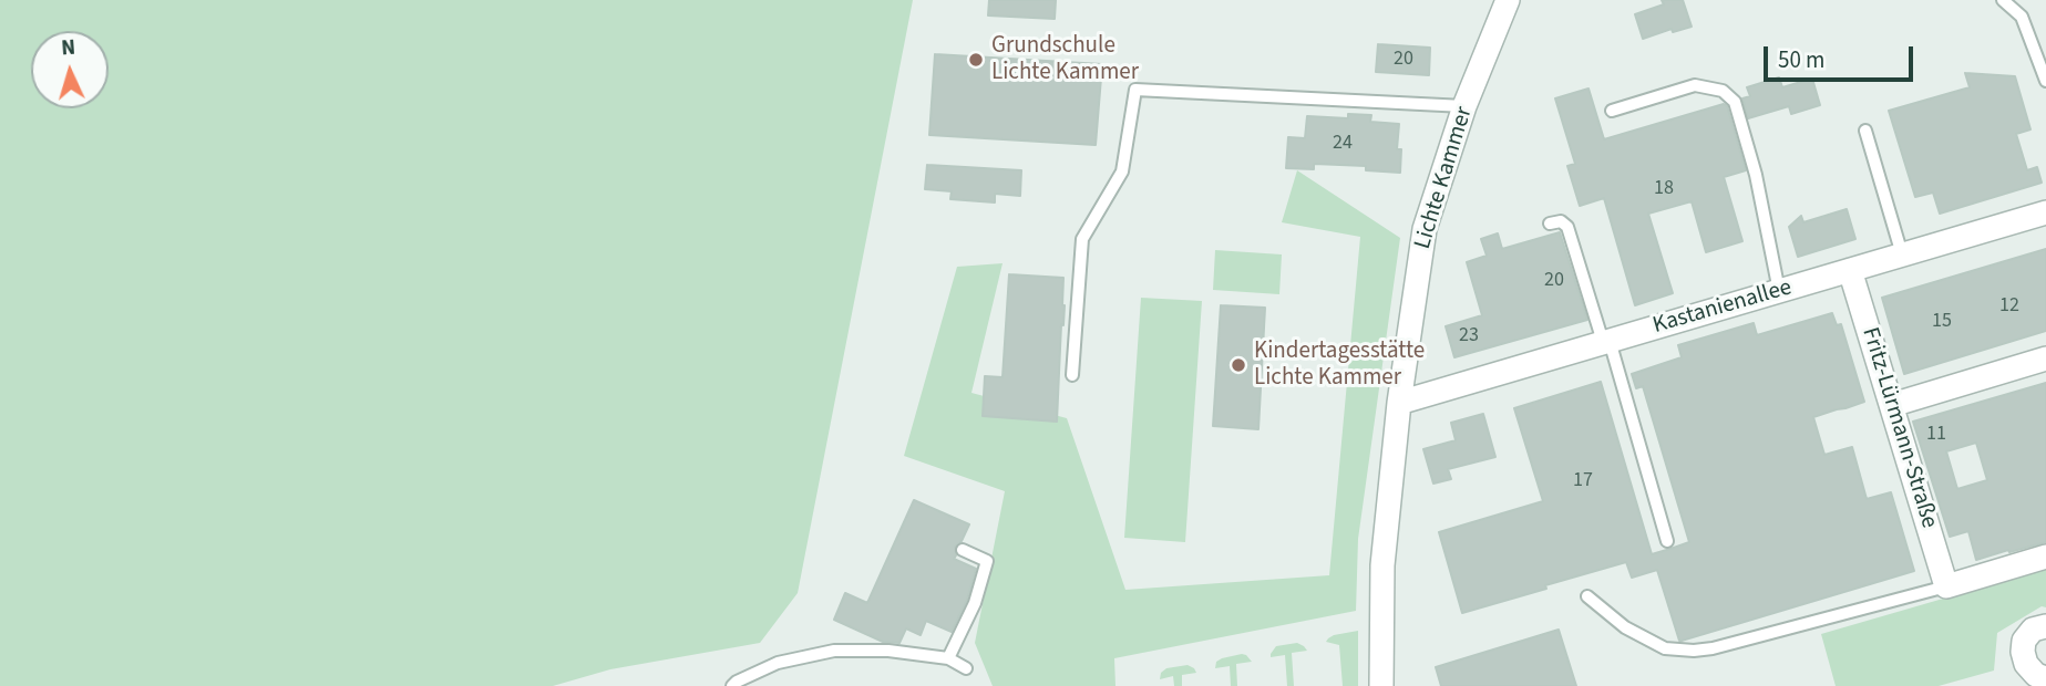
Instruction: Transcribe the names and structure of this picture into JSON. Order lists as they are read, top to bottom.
{
  "streets": {
    "street": ["Lichte Kammer", "Kastanienallee", "Fritz-Lürmann-Straße"]
  },
  "crossings": [
    ["Lichte Kammer", "Kastanienallee"],
    ["Kastanienallee", "Fritz-Lürmann-Straße"]
  ],
  "places": ["Grundschule Lichte Kammer", "Kindertagesstätte Lichte Kammer"],
  "house_numbers": [
    "20",
    "24",
    "18",
    "20",
    "12",
    "15",
    "23",
    "11",
    "17"
  ],
  "scale_bar": "50 m",
  "north": "top"
}
